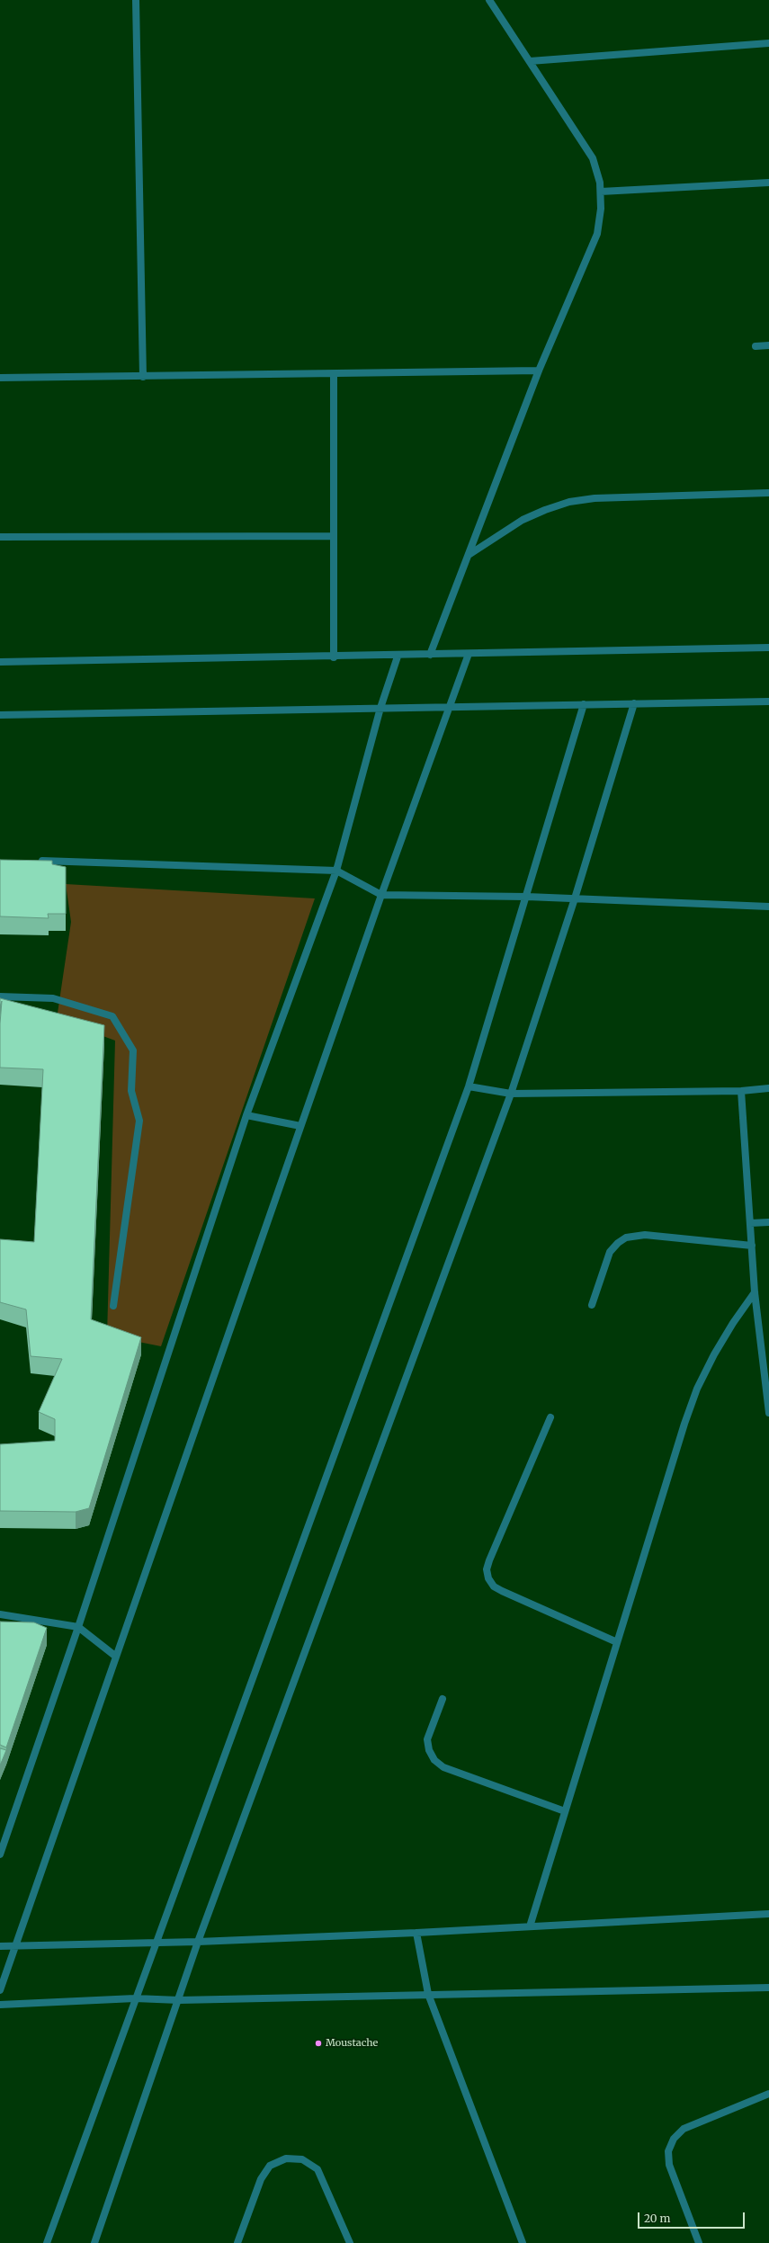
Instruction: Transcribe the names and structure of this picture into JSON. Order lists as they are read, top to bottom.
{
  "places": ["Moustache"],
  "scale_bar": "20 m"
}
